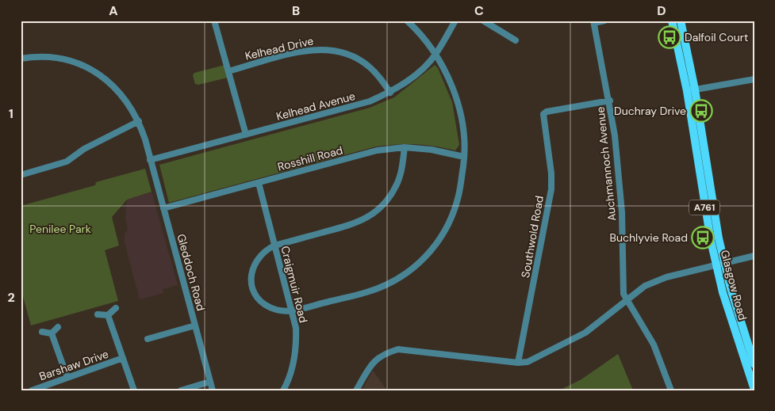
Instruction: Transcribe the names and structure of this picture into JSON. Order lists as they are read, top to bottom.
{
  "streets": {
    "main road": ["A761", "Glasgow Road"],
    "street": [
      "Kelhead Drive",
      "Kelhead Avenue",
      "Rosshill Road",
      "Auchmannoch Avenue",
      "Southwold Road",
      "Gleddoch Road",
      "Craigmuir Road",
      "Barshaw Drive"
    ]
  },
  "crossings": [
    ["Kelhead Drive", "Kelhead Avenue"],
    ["Kelhead Avenue", "Gleddoch Road"],
    ["Rosshill Road", "Gleddoch Road"],
    ["Rosshill Road", "Craigmuir Road"],
    ["Auchmannoch Avenue", "Southwold Road"]
  ],
  "parks": ["Penilee Park"],
  "places": {
    "bus stop": ["Dalfoil Court", "Duchray Drive", "Buchlyvie Road"]
  },
  "grid": {
    "columns": [
      "A",
      "B",
      "C",
      "D"
    ],
    "rows": ["1", "2"]
  }
}
